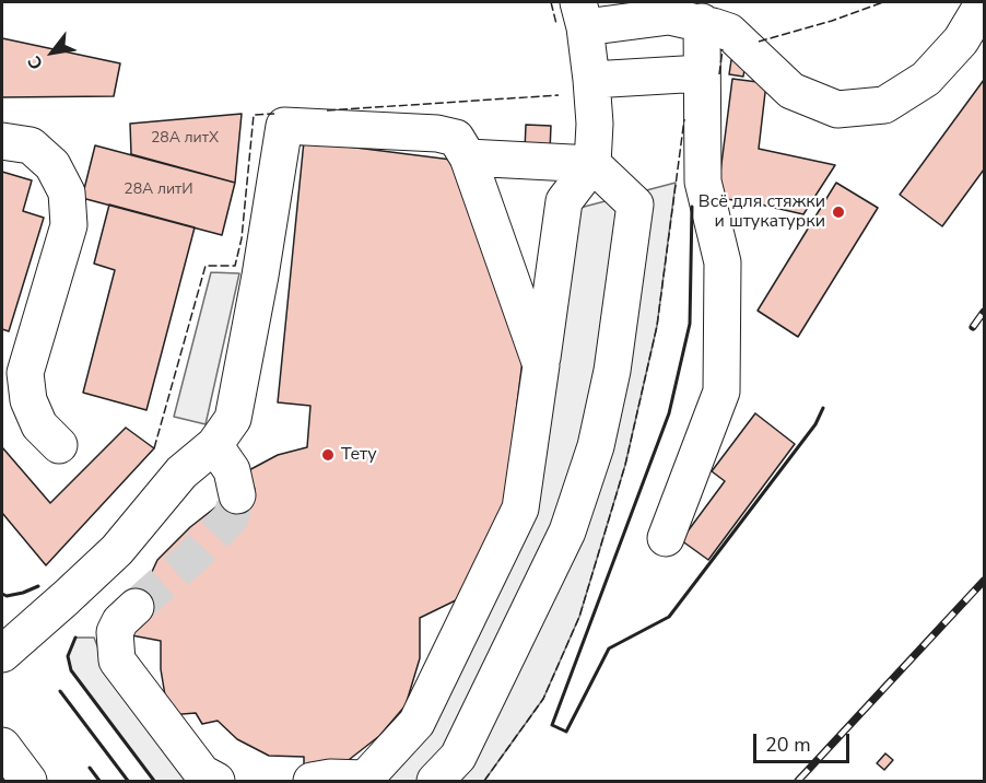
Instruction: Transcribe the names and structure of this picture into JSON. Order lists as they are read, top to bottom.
{
  "places": ["Всё для стяжки и штукатурки", "Тету"],
  "house_numbers": ["28А литХ", "28А литИ"],
  "scale_bar": "20 m",
  "north": "bottom left"
}
